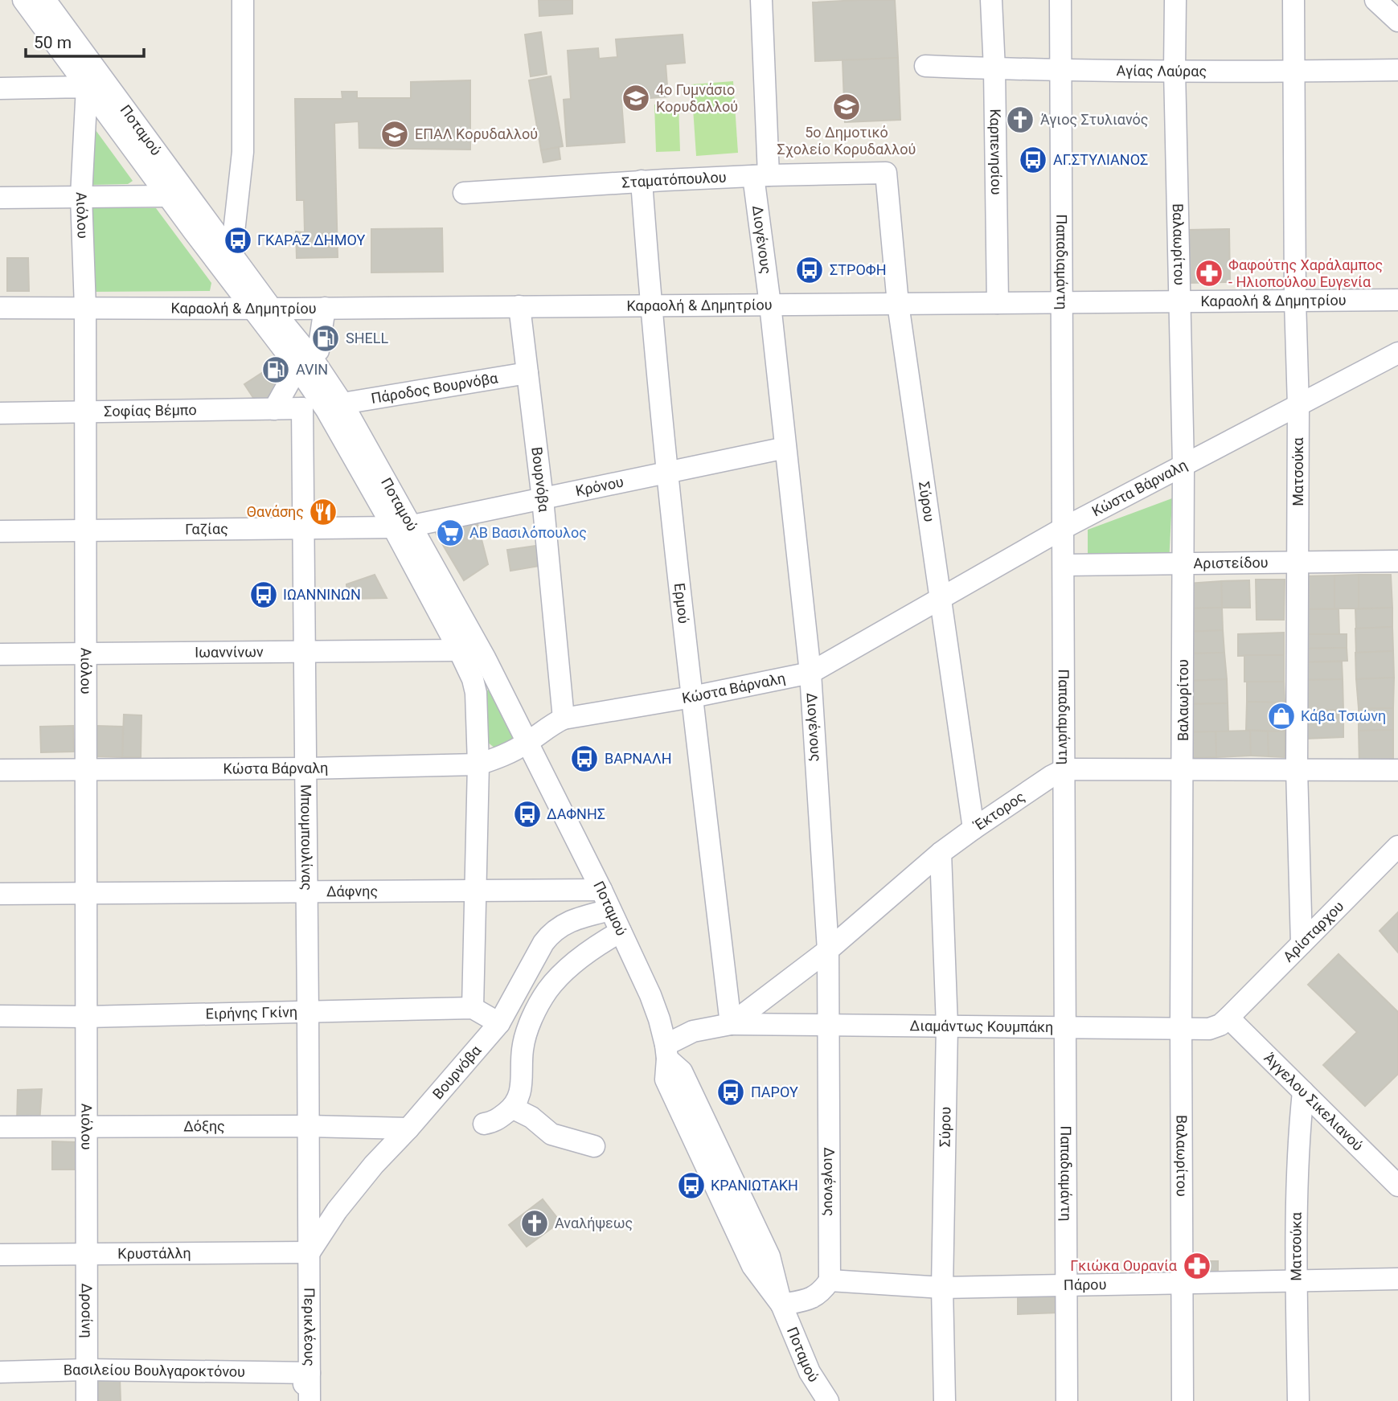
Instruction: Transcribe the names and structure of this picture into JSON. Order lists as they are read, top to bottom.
{
  "streets": {
    "street": [
      "Αγίας Λαύρας",
      "Ποταμού",
      "Καρπενησίου",
      "Σταματόπουλου",
      "Αιόλου",
      "Διογένους",
      "Βαλαωρίτου",
      "Παπαδιαμάντη",
      "Καραολή & Δημητρίου",
      "Πάροδος Βουρνόβα",
      "Σοφίας Βέμπο",
      "Ματσούκα",
      "Βουρνόβα",
      "Κρόνου",
      "Κώστα Βάρναλη",
      "Σύρου",
      "Γαζίας",
      "Αριστείδου",
      "Ερμού",
      "Ιωαννίνων",
      "Έκτορος",
      "Μπουμπουλίνας",
      "Δάφνης",
      "Αρίσταρχου",
      "Ειρήνης Γκίνη",
      "Διαμάντως Κουμπάκη",
      "Άγγελου Σικελιανού",
      "Δόξης",
      "Κρυστάλλη",
      "Πάρου",
      "Δροσίνη",
      "Περικλέους",
      "Βασιλείου Βουλγαροκτόνου"
    ]
  },
  "crossings": [
    ["Αγίας Λαύρας", "Καρπενησίου"],
    ["Αγίας Λαύρας", "Βαλαωρίτου"],
    ["Αγίας Λαύρας", "Παπαδιαμάντη"],
    ["Αγίας Λαύρας", "Ματσούκα"],
    ["Ποταμού", "Αιόλου"],
    ["Ποταμού", "Καραολή & Δημητρίου"],
    ["Ποταμού", "Πάροδος Βουρνόβα"],
    ["Ποταμού", "Σοφίας Βέμπο"],
    ["Ποταμού", "Βουρνόβα"],
    ["Ποταμού", "Κρόνου"],
    ["Ποταμού", "Κώστα Βάρναλη"],
    ["Ποταμού", "Γαζίας"],
    ["Ποταμού", "Ιωαννίνων"],
    ["Ποταμού", "Έκτορος"],
    ["Ποταμού", "Μπουμπουλίνας"],
    ["Ποταμού", "Δάφνης"],
    ["Καρπενησίου", "Καραολή & Δημητρίου"],
    ["Σταματόπουλου", "Διογένους"],
    ["Σταματόπουλου", "Σύρου"],
    ["Σταματόπουλου", "Ερμού"],
    ["Αιόλου", "Καραολή & Δημητρίου"],
    ["Αιόλου", "Σοφίας Βέμπο"],
    ["Αιόλου", "Κώστα Βάρναλη"],
    ["Αιόλου", "Γαζίας"],
    ["Αιόλου", "Ιωαννίνων"],
    ["Αιόλου", "Δάφνης"],
    ["Αιόλου", "Ειρήνης Γκίνη"],
    ["Αιόλου", "Δόξης"],
    ["Αιόλου", "Κρυστάλλη"],
    ["Αιόλου", "Δροσίνη"],
    ["Διογένους", "Καραολή & Δημητρίου"],
    ["Διογένους", "Κρόνου"],
    ["Διογένους", "Κώστα Βάρναλη"],
    ["Διογένους", "Έκτορος"],
    ["Διογένους", "Διαμάντως Κουμπάκη"],
    ["Διογένους", "Πάρου"],
    ["Βαλαωρίτου", "Καραολή & Δημητρίου"],
    ["Βαλαωρίτου", "Κώστα Βάρναλη"],
    ["Βαλαωρίτου", "Αριστείδου"],
    ["Βαλαωρίτου", "Έκτορος"],
    ["Βαλαωρίτου", "Διαμάντως Κουμπάκη"],
    ["Βαλαωρίτου", "Πάρου"],
    ["Παπαδιαμάντη", "Καραολή & Δημητρίου"],
    ["Παπαδιαμάντη", "Κώστα Βάρναλη"],
    ["Παπαδιαμάντη", "Αριστείδου"],
    ["Παπαδιαμάντη", "Έκτορος"],
    ["Παπαδιαμάντη", "Διαμάντως Κουμπάκη"],
    ["Παπαδιαμάντη", "Πάρου"],
    ["Καραολή & Δημητρίου", "Ματσούκα"],
    ["Καραολή & Δημητρίου", "Βουρνόβα"],
    ["Καραολή & Δημητρίου", "Σύρου"],
    ["Καραολή & Δημητρίου", "Ερμού"],
    ["Πάροδος Βουρνόβα", "Βουρνόβα"],
    ["Σοφίας Βέμπο", "Μπουμπουλίνας"],
    ["Ματσούκα", "Κώστα Βάρναλη"],
    ["Ματσούκα", "Αριστείδου"],
    ["Ματσούκα", "Έκτορος"],
    ["Ματσούκα", "Αρίσταρχου"],
    ["Ματσούκα", "Άγγελου Σικελιανού"],
    ["Ματσούκα", "Πάρου"],
    ["Βουρνόβα", "Κρόνου"],
    ["Βουρνόβα", "Κώστα Βάρναλη"],
    ["Βουρνόβα", "Μπουμπουλίνας"],
    ["Βουρνόβα", "Δόξης"],
    ["Βουρνόβα", "Κρυστάλλη"],
    ["Βουρνόβα", "Περικλέους"],
    ["Κρόνου", "Γαζίας"],
    ["Κρόνου", "Ερμού"],
    ["Κώστα Βάρναλη", "Σύρου"],
    ["Κώστα Βάρναλη", "Ερμού"],
    ["Κώστα Βάρναλη", "Μπουμπουλίνας"],
    ["Σύρου", "Έκτορος"],
    ["Σύρου", "Διαμάντως Κουμπάκη"],
    ["Σύρου", "Πάρου"],
    ["Γαζίας", "Μπουμπουλίνας"],
    ["Ερμού", "Έκτορος"],
    ["Ερμού", "Διαμάντως Κουμπάκη"],
    ["Ιωαννίνων", "Μπουμπουλίνας"],
    ["Έκτορος", "Διαμάντως Κουμπάκη"],
    ["Μπουμπουλίνας", "Δάφνης"],
    ["Μπουμπουλίνας", "Ειρήνης Γκίνη"],
    ["Μπουμπουλίνας", "Δόξης"],
    ["Μπουμπουλίνας", "Κρυστάλλη"],
    ["Μπουμπουλίνας", "Περικλέους"],
    ["Αρίσταρχου", "Διαμάντως Κουμπάκη"],
    ["Αρίσταρχου", "Άγγελου Σικελιανού"],
    ["Διαμάντως Κουμπάκη", "Άγγελου Σικελιανού"],
    ["Κρυστάλλη", "Δροσίνη"],
    ["Κρυστάλλη", "Περικλέους"],
    ["Δροσίνη", "Βασιλείου Βουλγαροκτόνου"],
    ["Περικλέους", "Βασιλείου Βουλγαροκτόνου"]
  ],
  "places": {
    "school or university": ["4ο Γυμνάσιο Κορυδαλλού", "5ο Δημοτικό Σχολείο Κορυδαλλού", "ΕΠΑΛ Κορυδαλλού"],
    "church": ["Άγιος Στυλιανός", "Αναλήψεως"],
    "bus stop": [
      "ΑΓ.ΣΤΥΛΙΑΝΟΣ",
      "ΓΚΑΡΑΖ ΔΗΜΟΥ",
      "ΣΤΡΟΦΗ",
      "ΙΩΑΝΝΙΝΩΝ",
      "ΒΑΡΝΑΛΗ",
      "ΔΑΦΝΗΣ",
      "ΠΑΡΟΥ",
      "ΚΡΑΝΙΩΤΑΚΗ"
    ],
    "pharmacy": ["Φαφούτης Χαράλαμπος - Ηλιοπούλου Ευγενία", "Γκιώκα Ουρανία"],
    "fuel station": ["SHELL", "AVIN"],
    "restaurant": ["Θανάσης"],
    "supermarket": ["ΑΒ Βασιλόπουλος"],
    "shop": ["Κάβα Τσιώνη"]
  },
  "scale_bar": "50 m"
}
